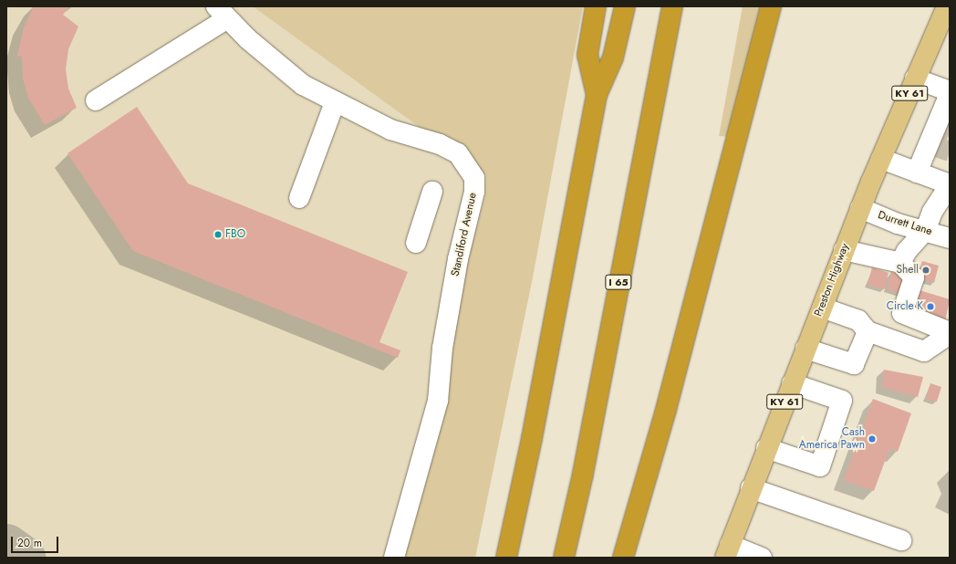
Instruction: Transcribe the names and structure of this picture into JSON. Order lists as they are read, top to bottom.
{
  "streets": {
    "highway": ["I 65"],
    "main road": ["KY 61", "Preston Highway"],
    "street": ["Durrett Lane", "Standiford Avenue"]
  },
  "crossings": [
    ["Durrett Lane", "Preston Highway"]
  ],
  "places": [
    "FBO",
    "Shell",
    "Circle K",
    "Cash America Pawn"
  ],
  "scale_bar": "20 m"
}
